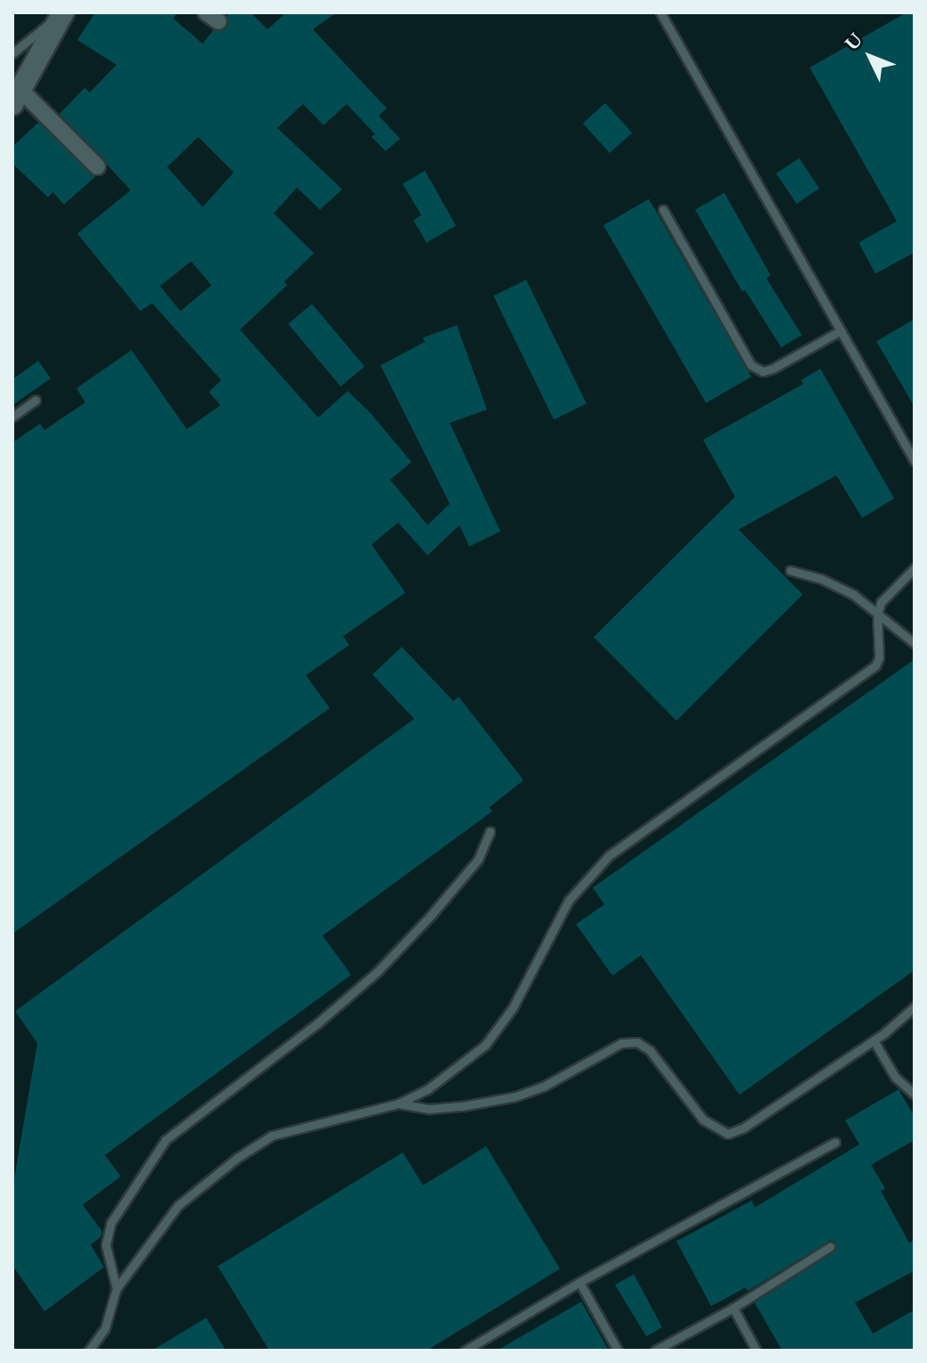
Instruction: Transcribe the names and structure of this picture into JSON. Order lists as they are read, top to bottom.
{
  "north": "top left"
}
